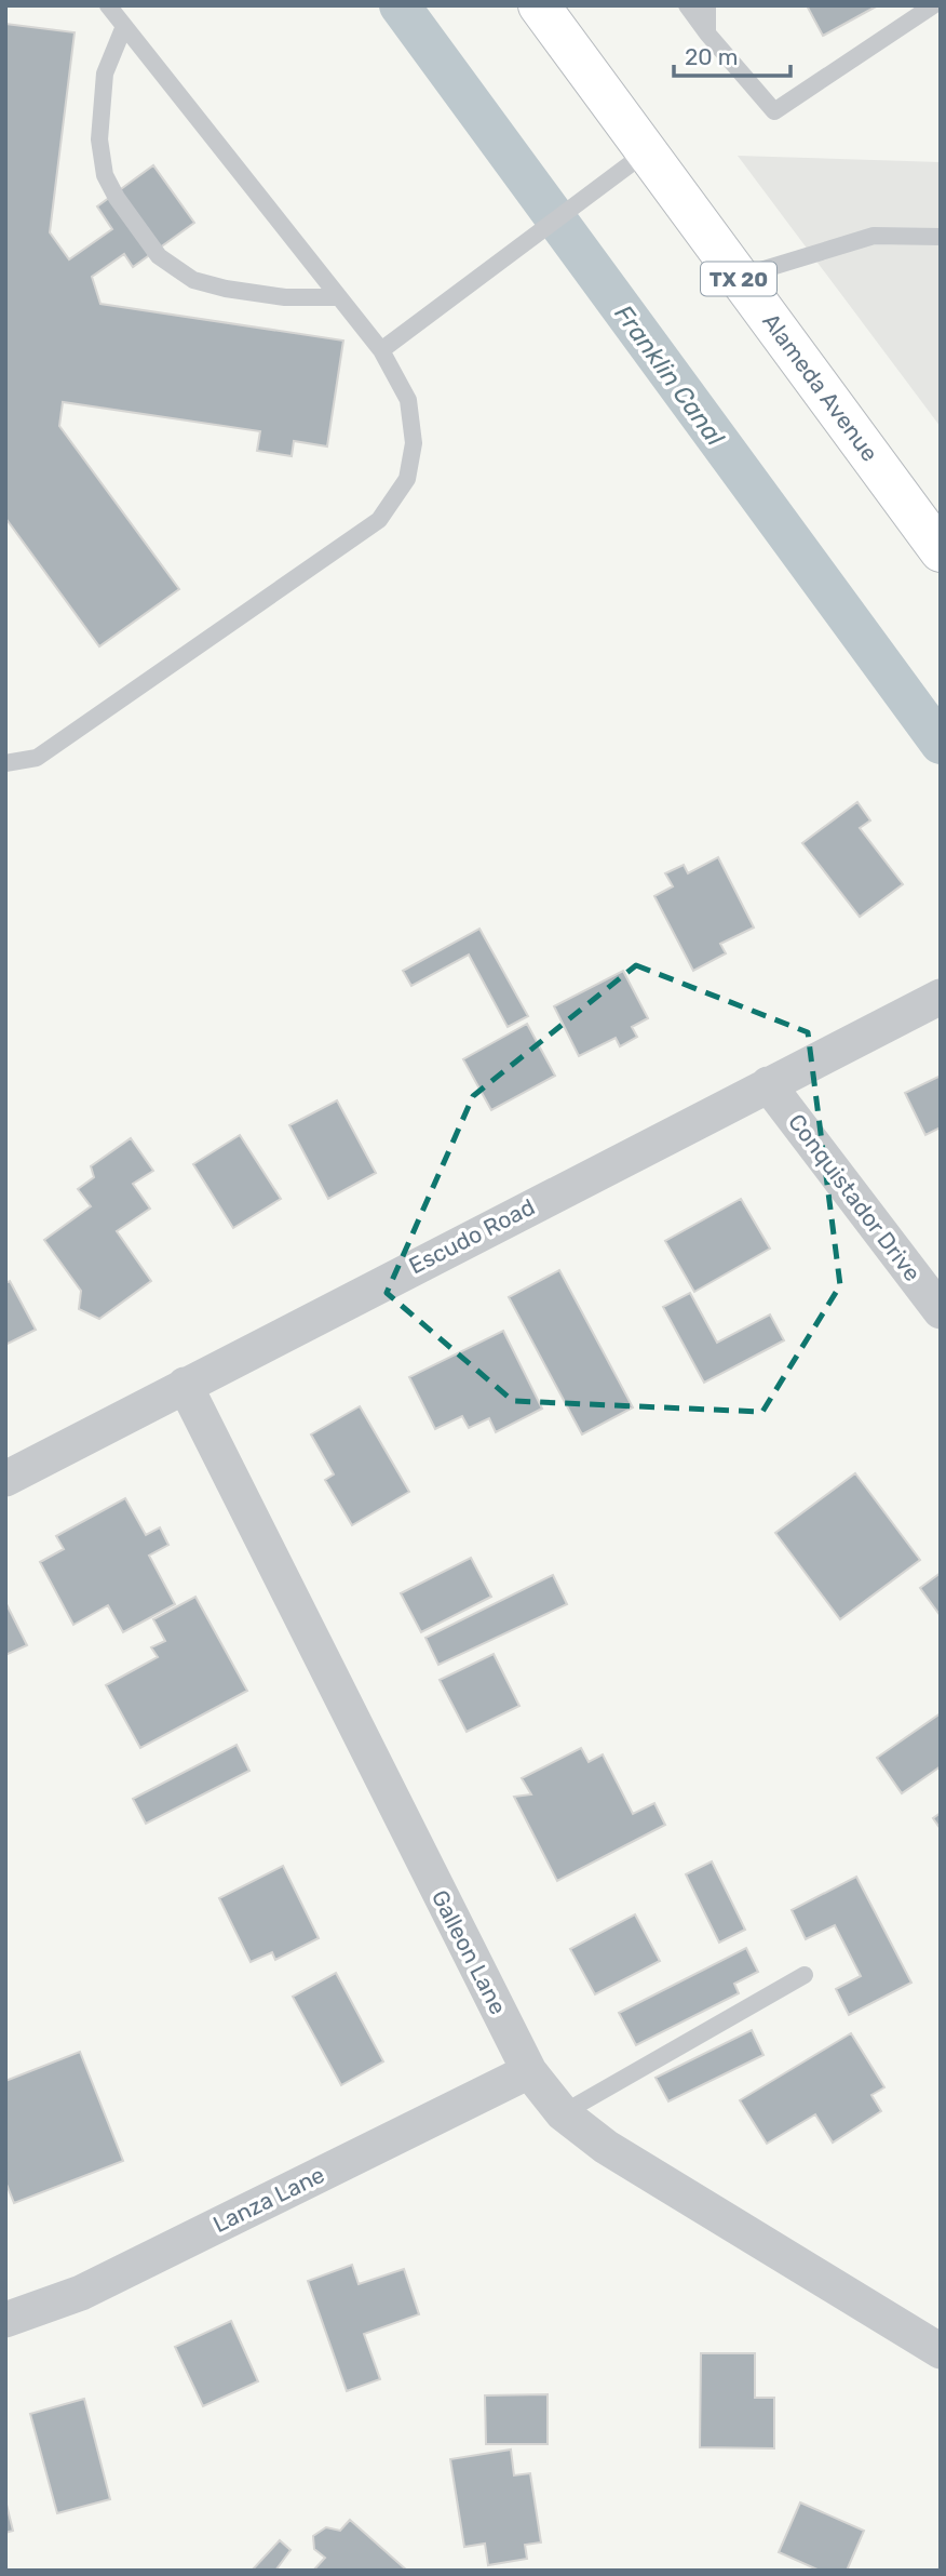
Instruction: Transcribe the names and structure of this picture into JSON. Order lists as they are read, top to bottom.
{
  "streets": {
    "main road": ["TX 20", "Alameda Avenue"],
    "street": [
      "Conquistador Drive",
      "Escudo Road",
      "Galleon Lane",
      "Lanza Lane"
    ]
  },
  "crossings": [
    ["Conquistador Drive", "Escudo Road"],
    ["Escudo Road", "Galleon Lane"],
    ["Galleon Lane", "Lanza Lane"]
  ],
  "water": ["Franklin Canal"],
  "scale_bar": "20 m"
}
